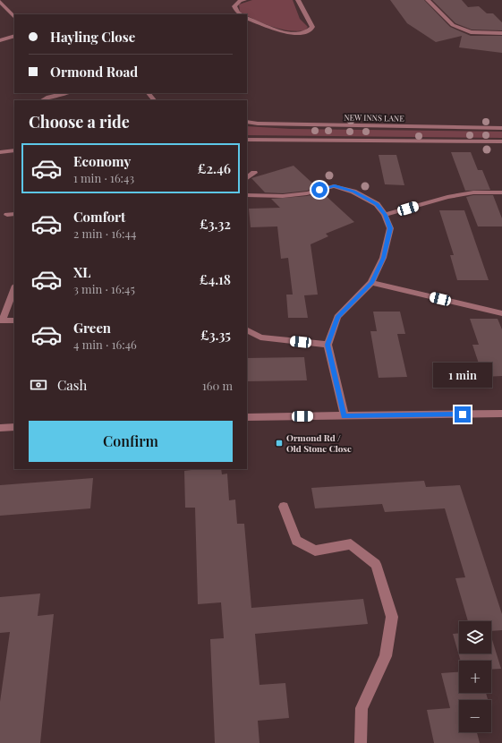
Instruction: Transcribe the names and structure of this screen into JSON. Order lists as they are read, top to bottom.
{
  "streets": {
    "street": ["NEW INNS LANE"]
  },
  "places": {
    "transit": ["Ormond Rd / Old Stone Close"]
  },
  "page": {
    "banner": ["Hayling Close", "Ormond Road"],
    "heading": "Choose a ride",
    "list": [
      {
        "name": "Economy",
        "note": "1 min · 16:43",
        "value": "£2.46"
      },
      {
        "name": "Comfort",
        "note": "2 min · 16:44",
        "value": "£3.32"
      },
      {
        "name": "XL",
        "note": "3 min · 16:45",
        "value": "£4.18"
      },
      {
        "name": "Green",
        "note": "4 min · 16:46",
        "value": "£3.35"
      }
    ],
    "bubble": "1 min",
    "pay": ["Cash", "160 m"],
    "buttons": "Confirm",
    "map_buttons": ["+", "−"]
  }
}
